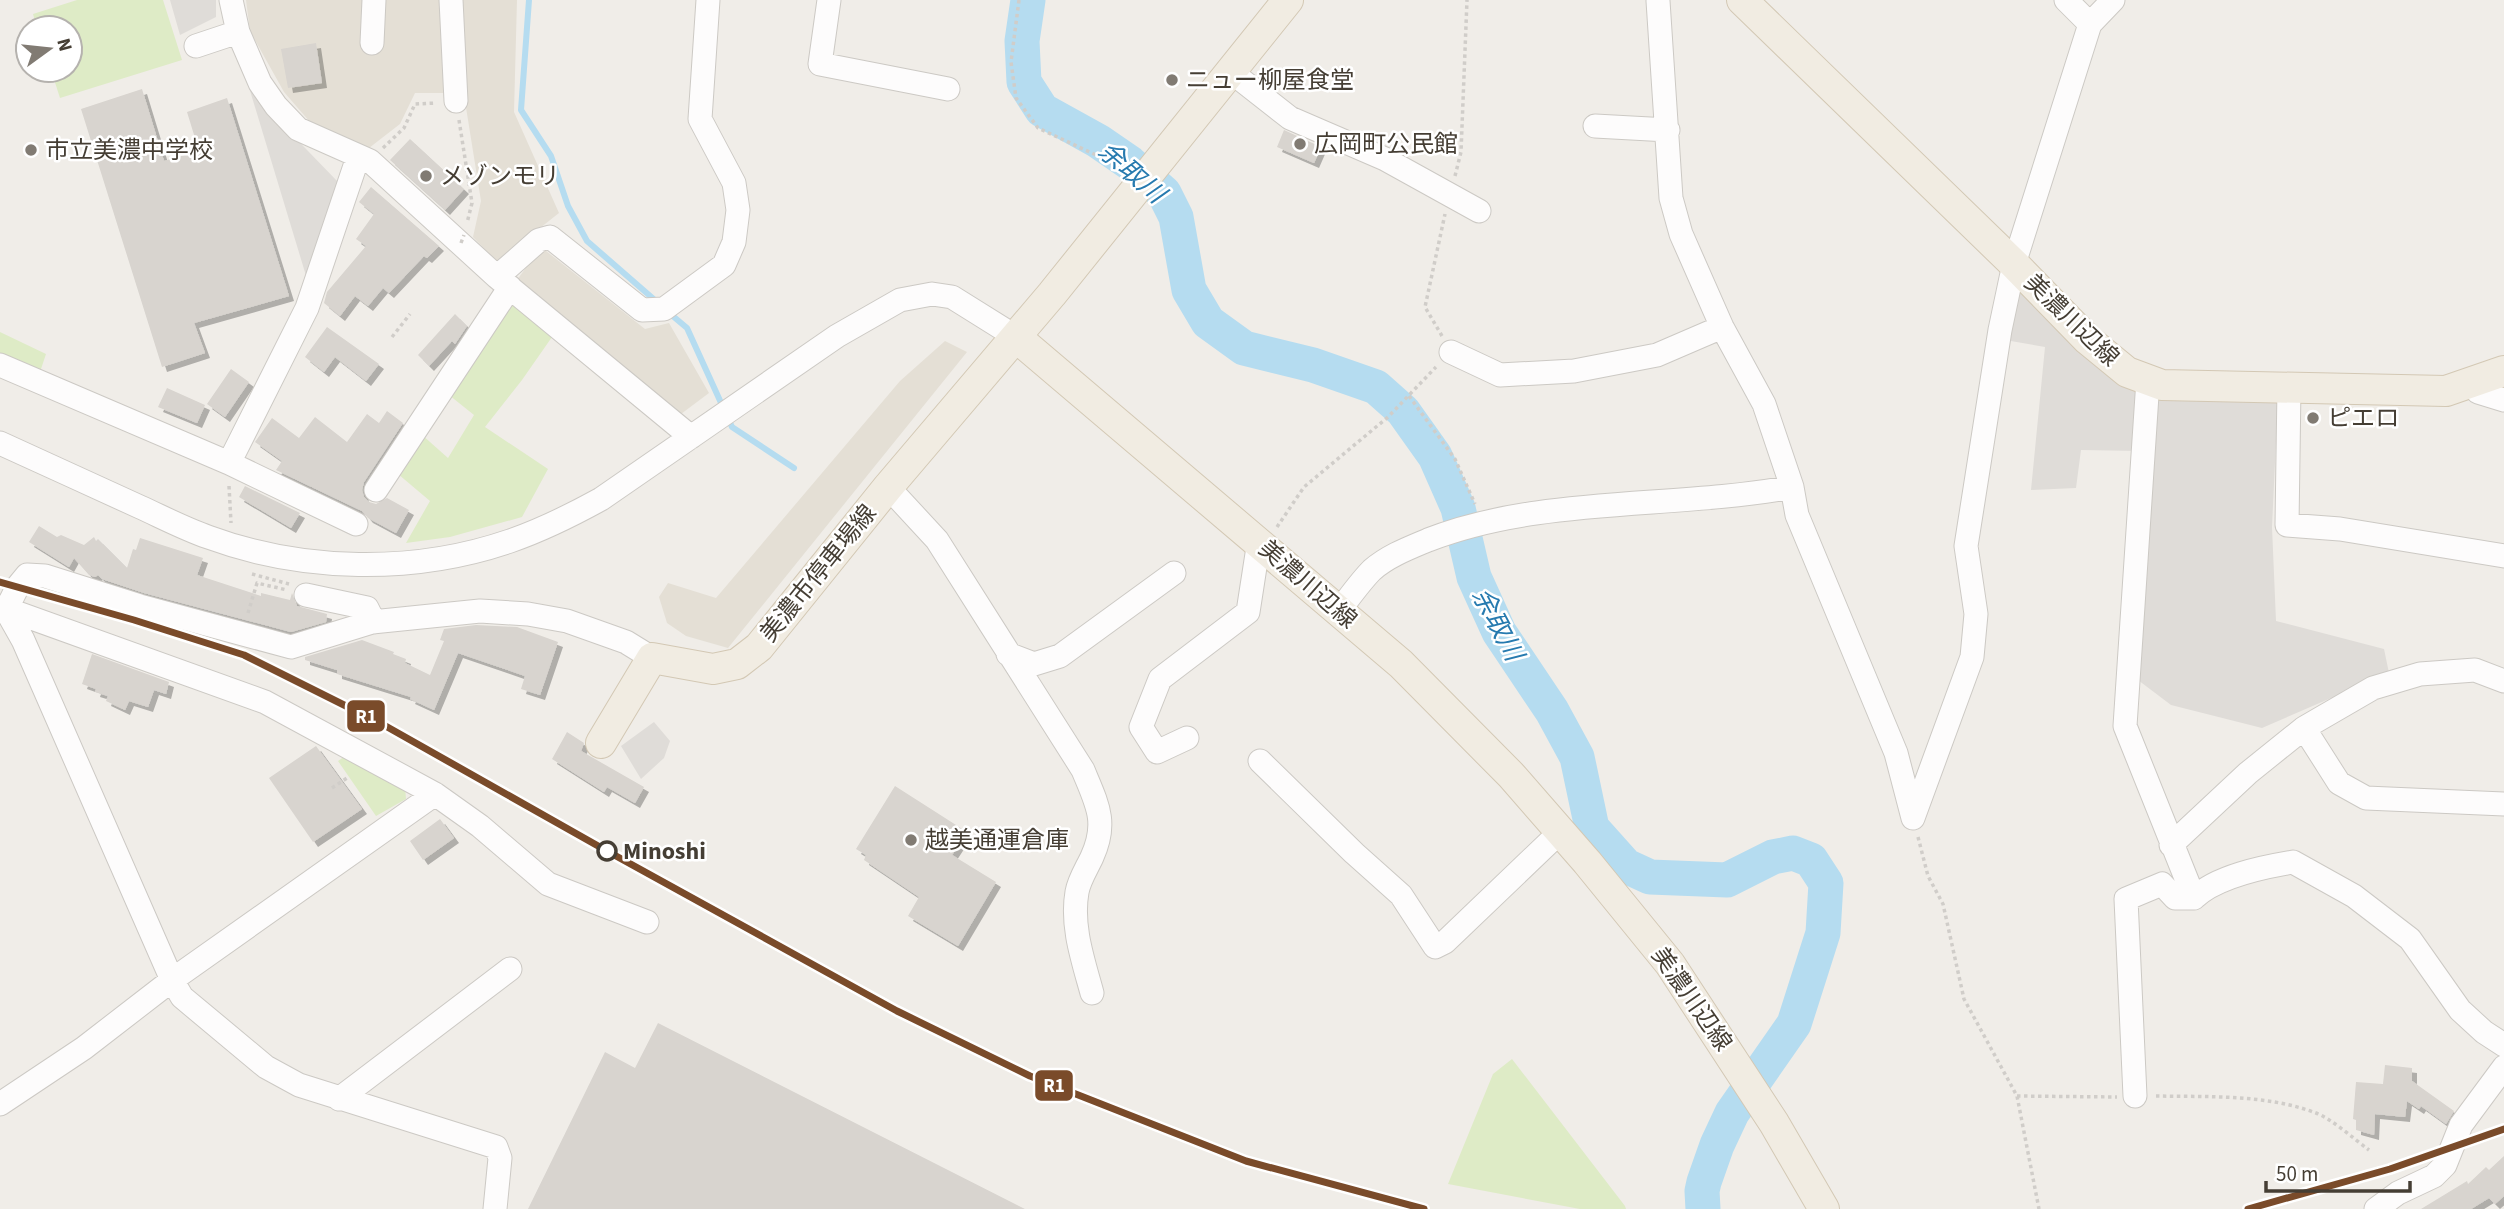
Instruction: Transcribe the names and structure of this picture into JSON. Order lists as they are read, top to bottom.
{
  "streets": {
    "main road": ["美濃川辺線", "美濃市停車場線"]
  },
  "crossings": [
    ["美濃川辺線", "美濃市停車場線"]
  ],
  "water": ["余取川"],
  "places": [
    "ニュー柳屋食堂",
    "広岡町公民館",
    "市立美濃中学校",
    "メゾンモリ",
    "ピエロ",
    "越美通運倉庫",
    "Minoshi"
  ],
  "lines": ["transit line R1"],
  "scale_bar": "50 m",
  "north": "right"
}
